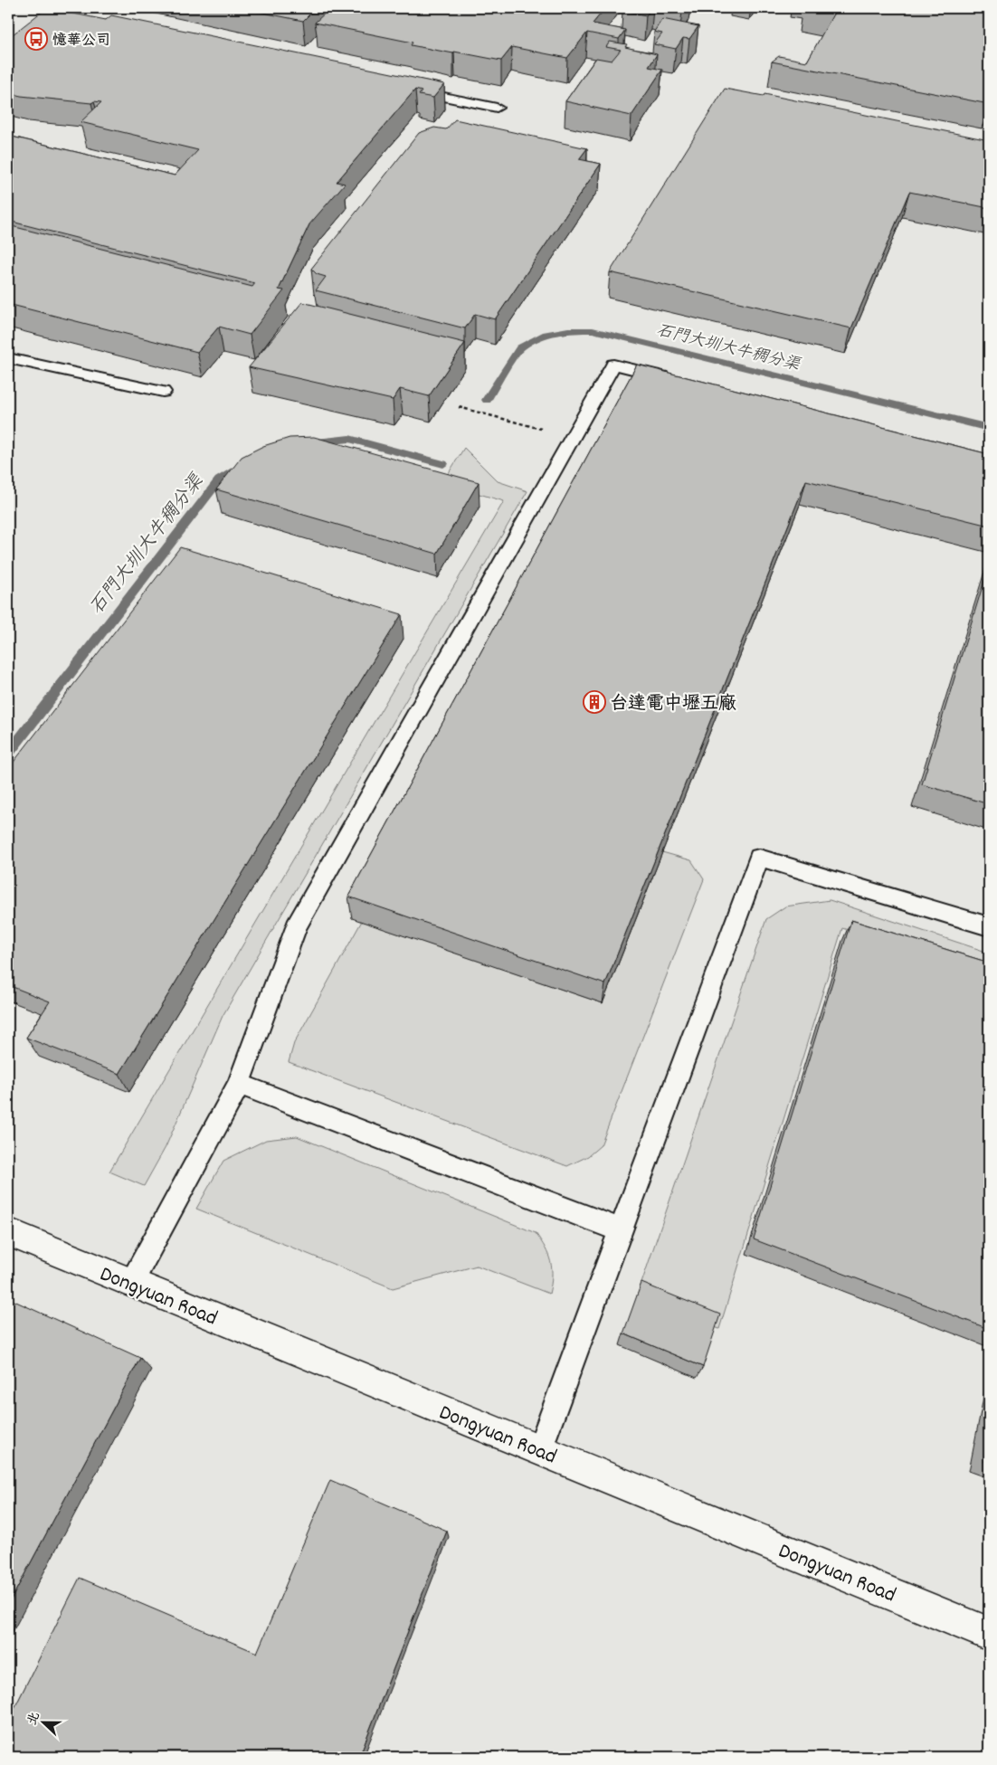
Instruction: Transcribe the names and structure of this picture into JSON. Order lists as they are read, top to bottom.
{
  "streets": {
    "street": ["Dongyuan Road"]
  },
  "water": ["石門大圳大牛稠分渠"],
  "places": {
    "bus stop": ["憶華公司"],
    "building": ["台達電中壢五廠"]
  },
  "north": "left"
}
